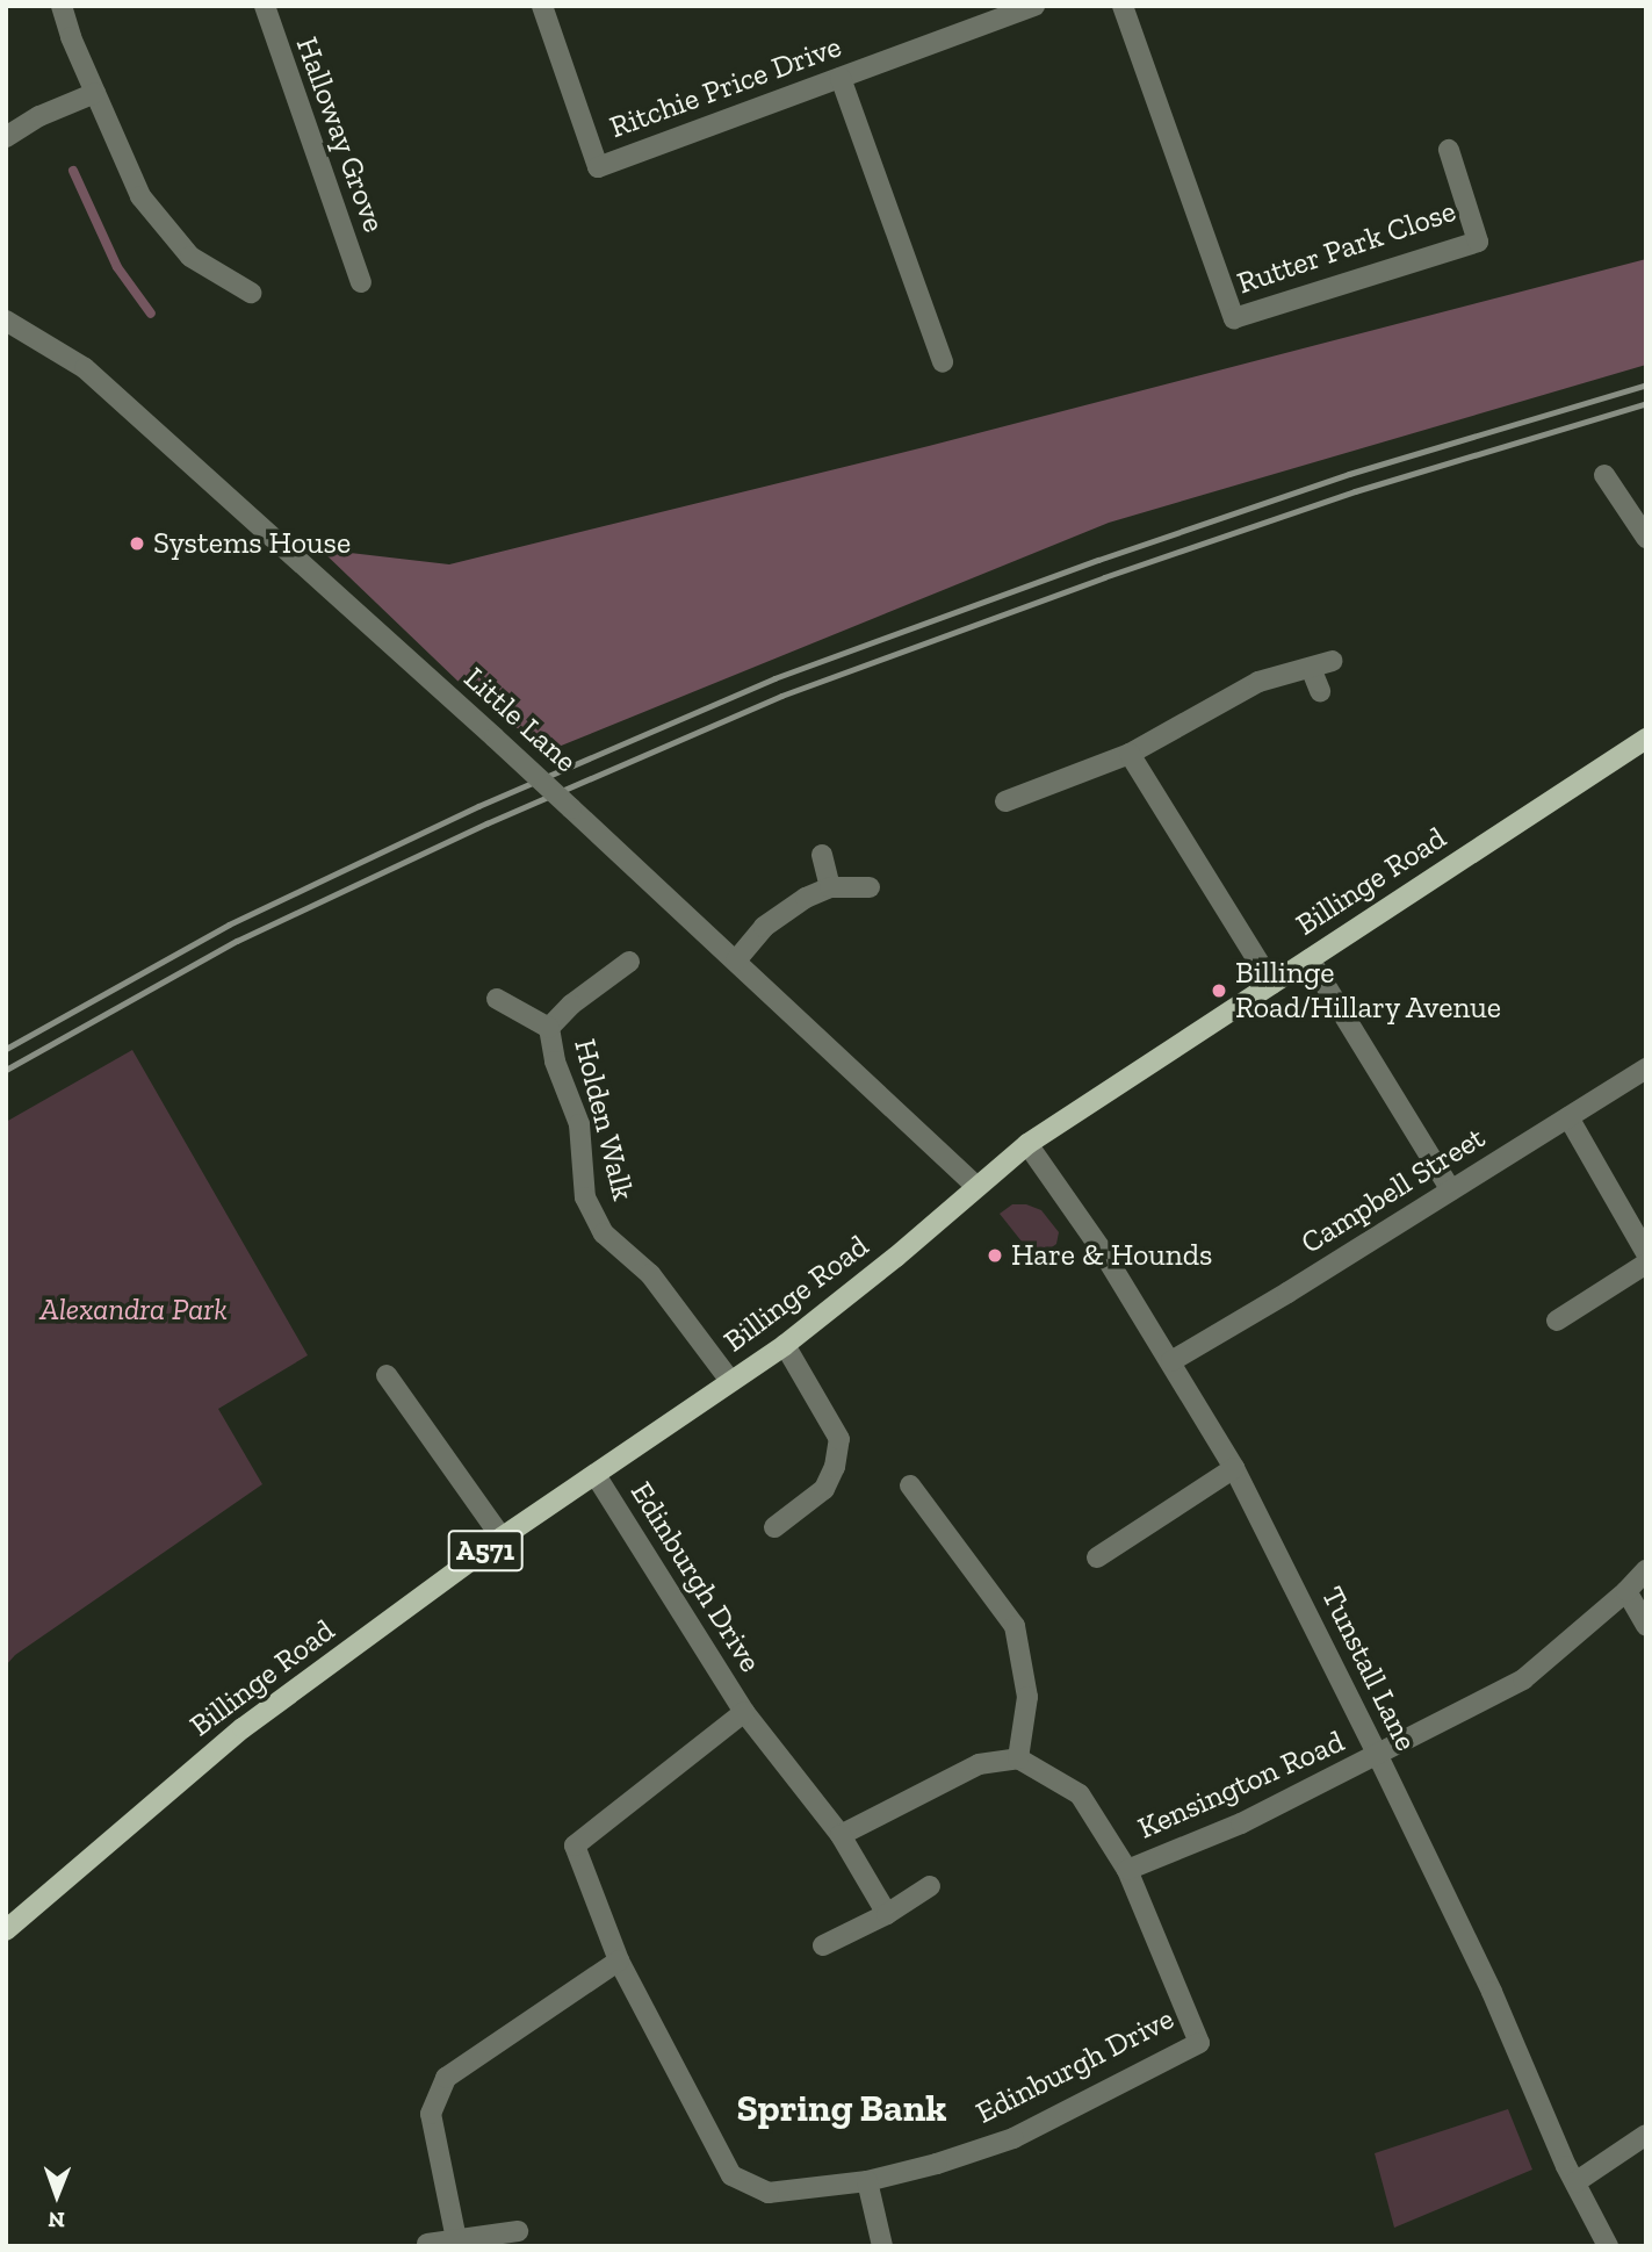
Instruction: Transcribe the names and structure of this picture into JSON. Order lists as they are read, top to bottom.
{
  "streets": {
    "main road": ["Billinge Road", "A571"],
    "street": [
      "Ritchie Price Drive",
      "Halloway Grove",
      "Rutter Park Close",
      "Little Lane",
      "Holden Walk",
      "Campbell Street",
      "Edinburgh Drive",
      "Tunstall Lane",
      "Kensington Road"
    ]
  },
  "crossings": [
    ["Little Lane", "Billinge Road"],
    ["Billinge Road", "Holden Walk"],
    ["Billinge Road", "Edinburgh Drive"],
    ["Billinge Road", "Tunstall Lane"],
    ["Campbell Street", "Tunstall Lane"],
    ["Edinburgh Drive", "Kensington Road"],
    ["Tunstall Lane", "Kensington Road"]
  ],
  "districts": ["Spring Bank"],
  "parks": ["Alexandra Park"],
  "places": ["Systems House", "Billinge Road/Hillary Avenue", "Hare & Hounds"],
  "north": "bottom"
}
